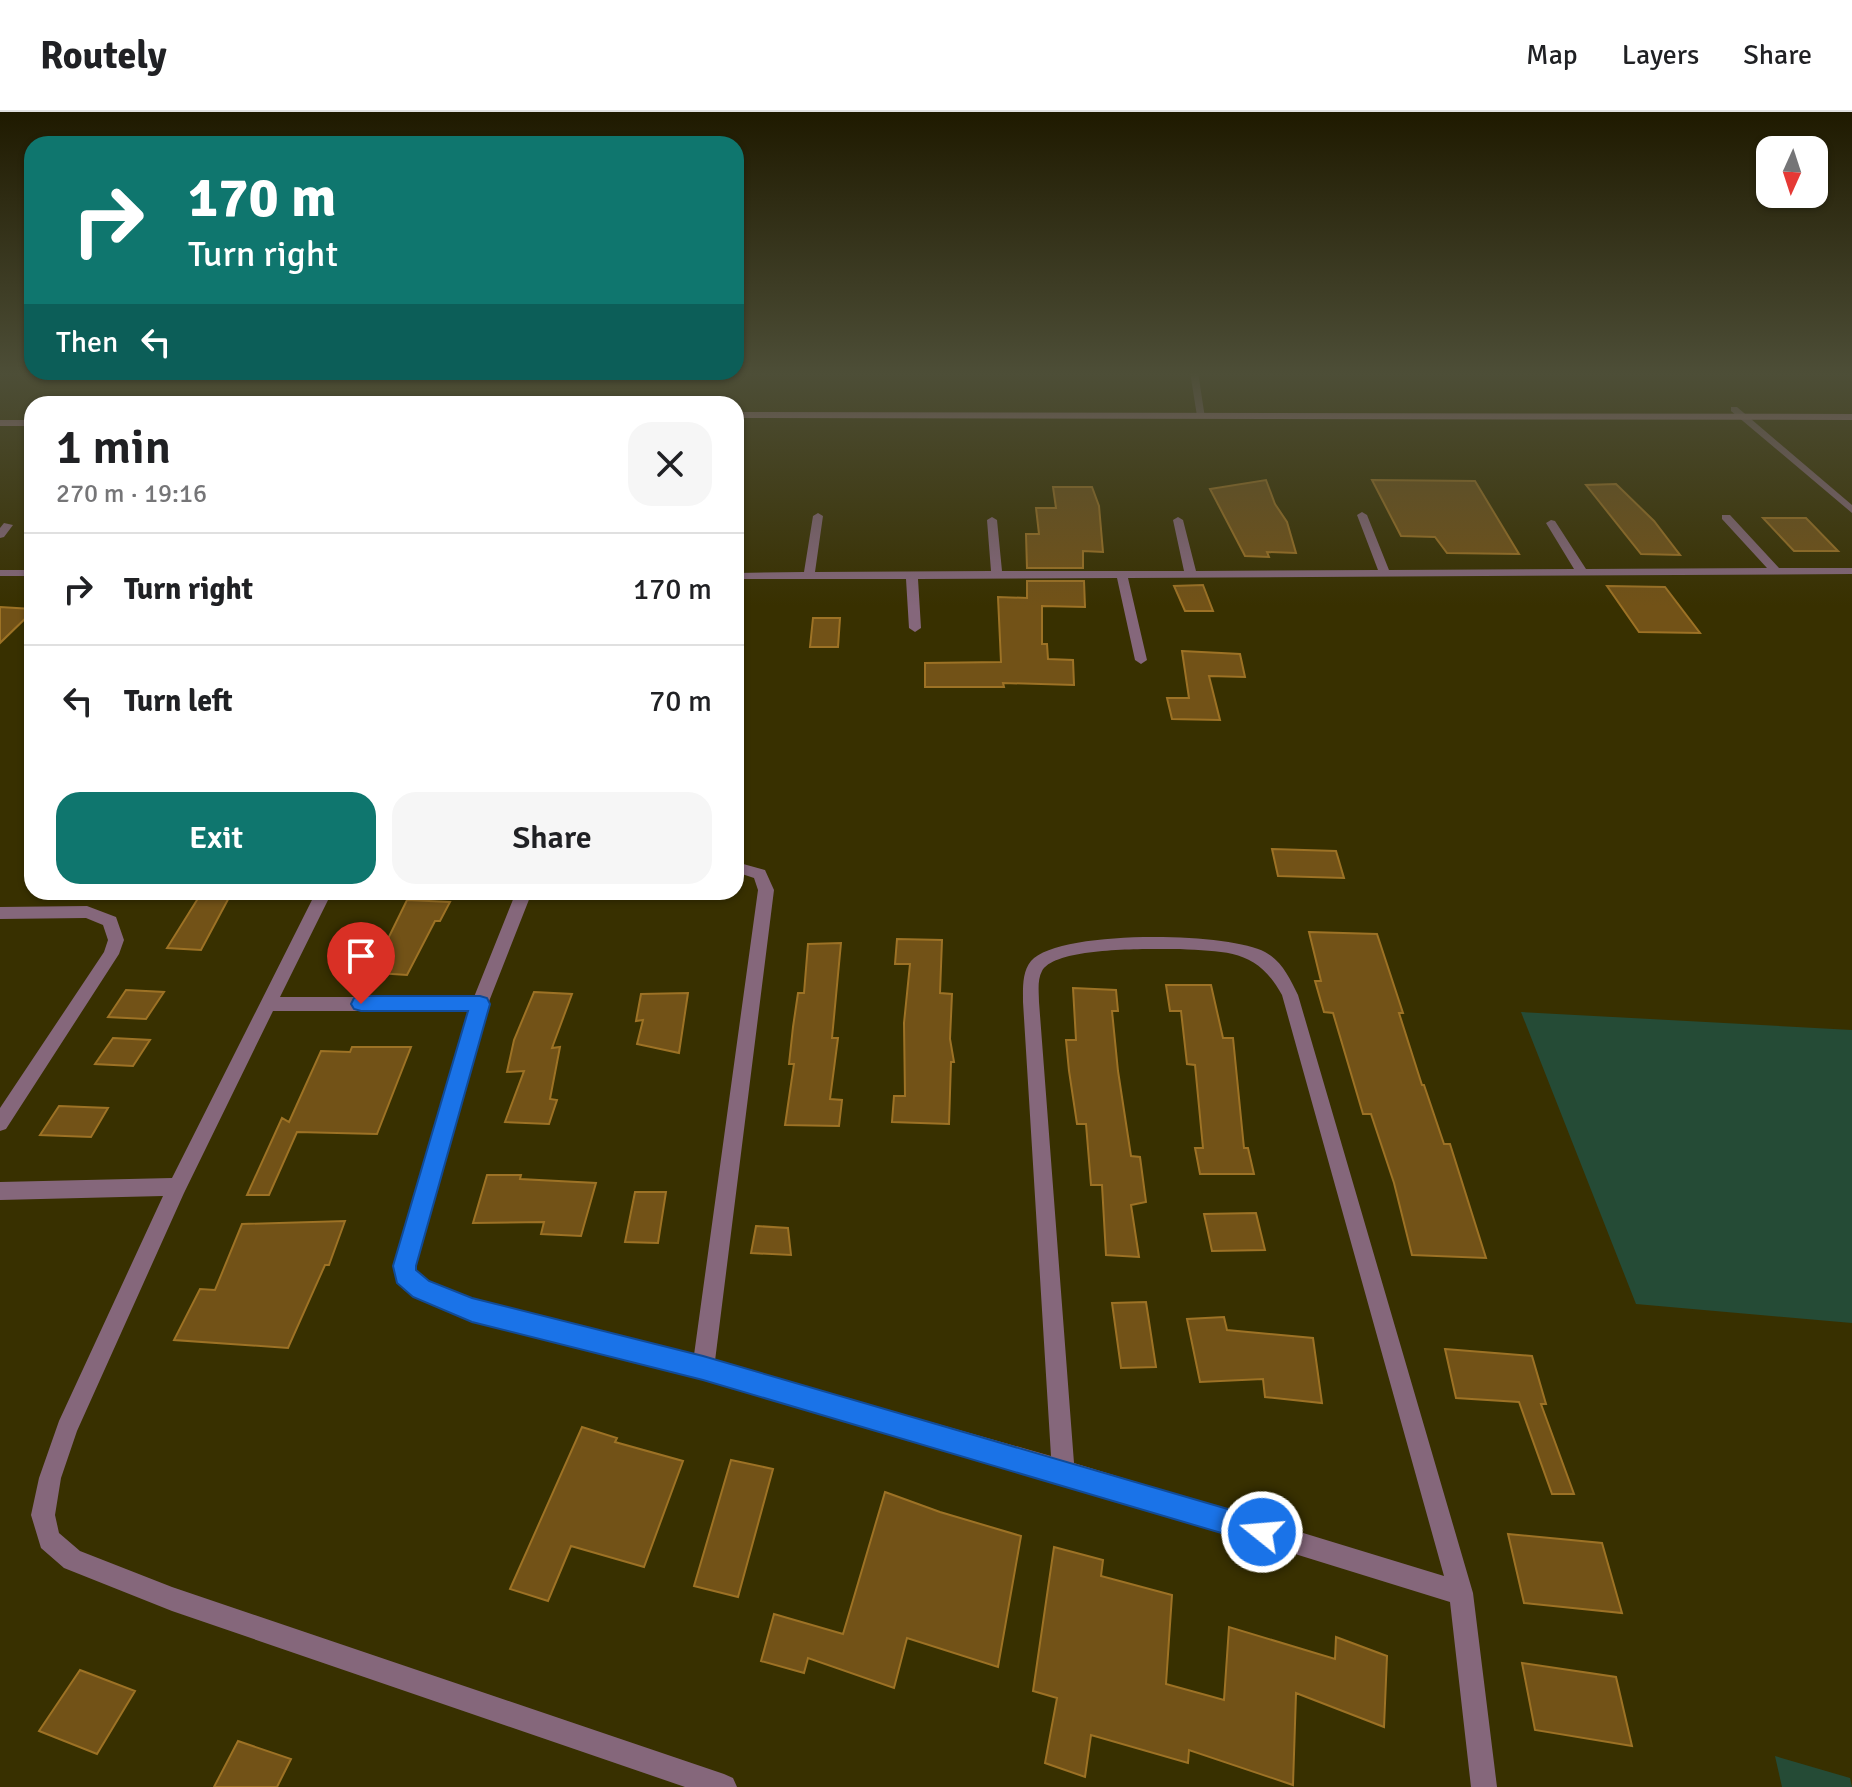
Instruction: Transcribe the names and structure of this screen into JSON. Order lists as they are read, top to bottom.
{
  "north": "bottom",
  "page": {
    "header": "Routely",
    "nav": ["Map", "Layers", "Share"],
    "turn": ["170 m", "Turn right"],
    "then": "Then",
    "heading": ["1 min", "270 m · 19:16"],
    "list": [
      {
        "name": "Turn right",
        "value": "170 m"
      },
      {
        "name": "Turn left",
        "value": "70 m"
      }
    ],
    "buttons": ["Exit", "Share"]
  }
}
